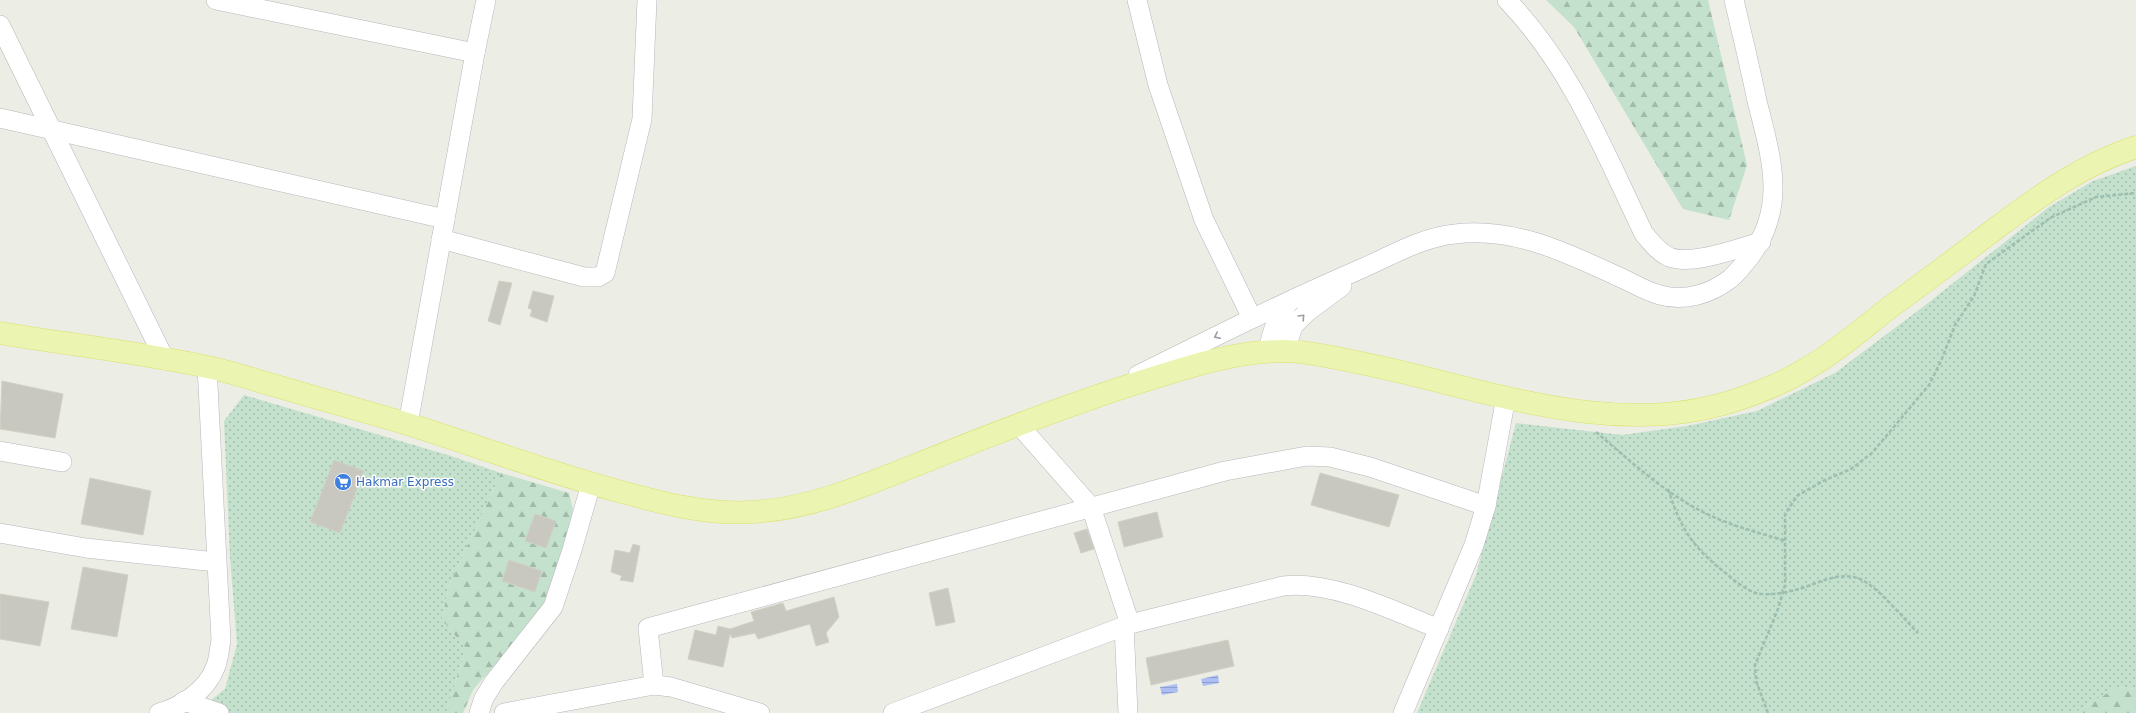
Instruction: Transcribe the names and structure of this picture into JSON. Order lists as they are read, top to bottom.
{
  "places": {
    "supermarket": ["Hakmar Express"]
  }
}
